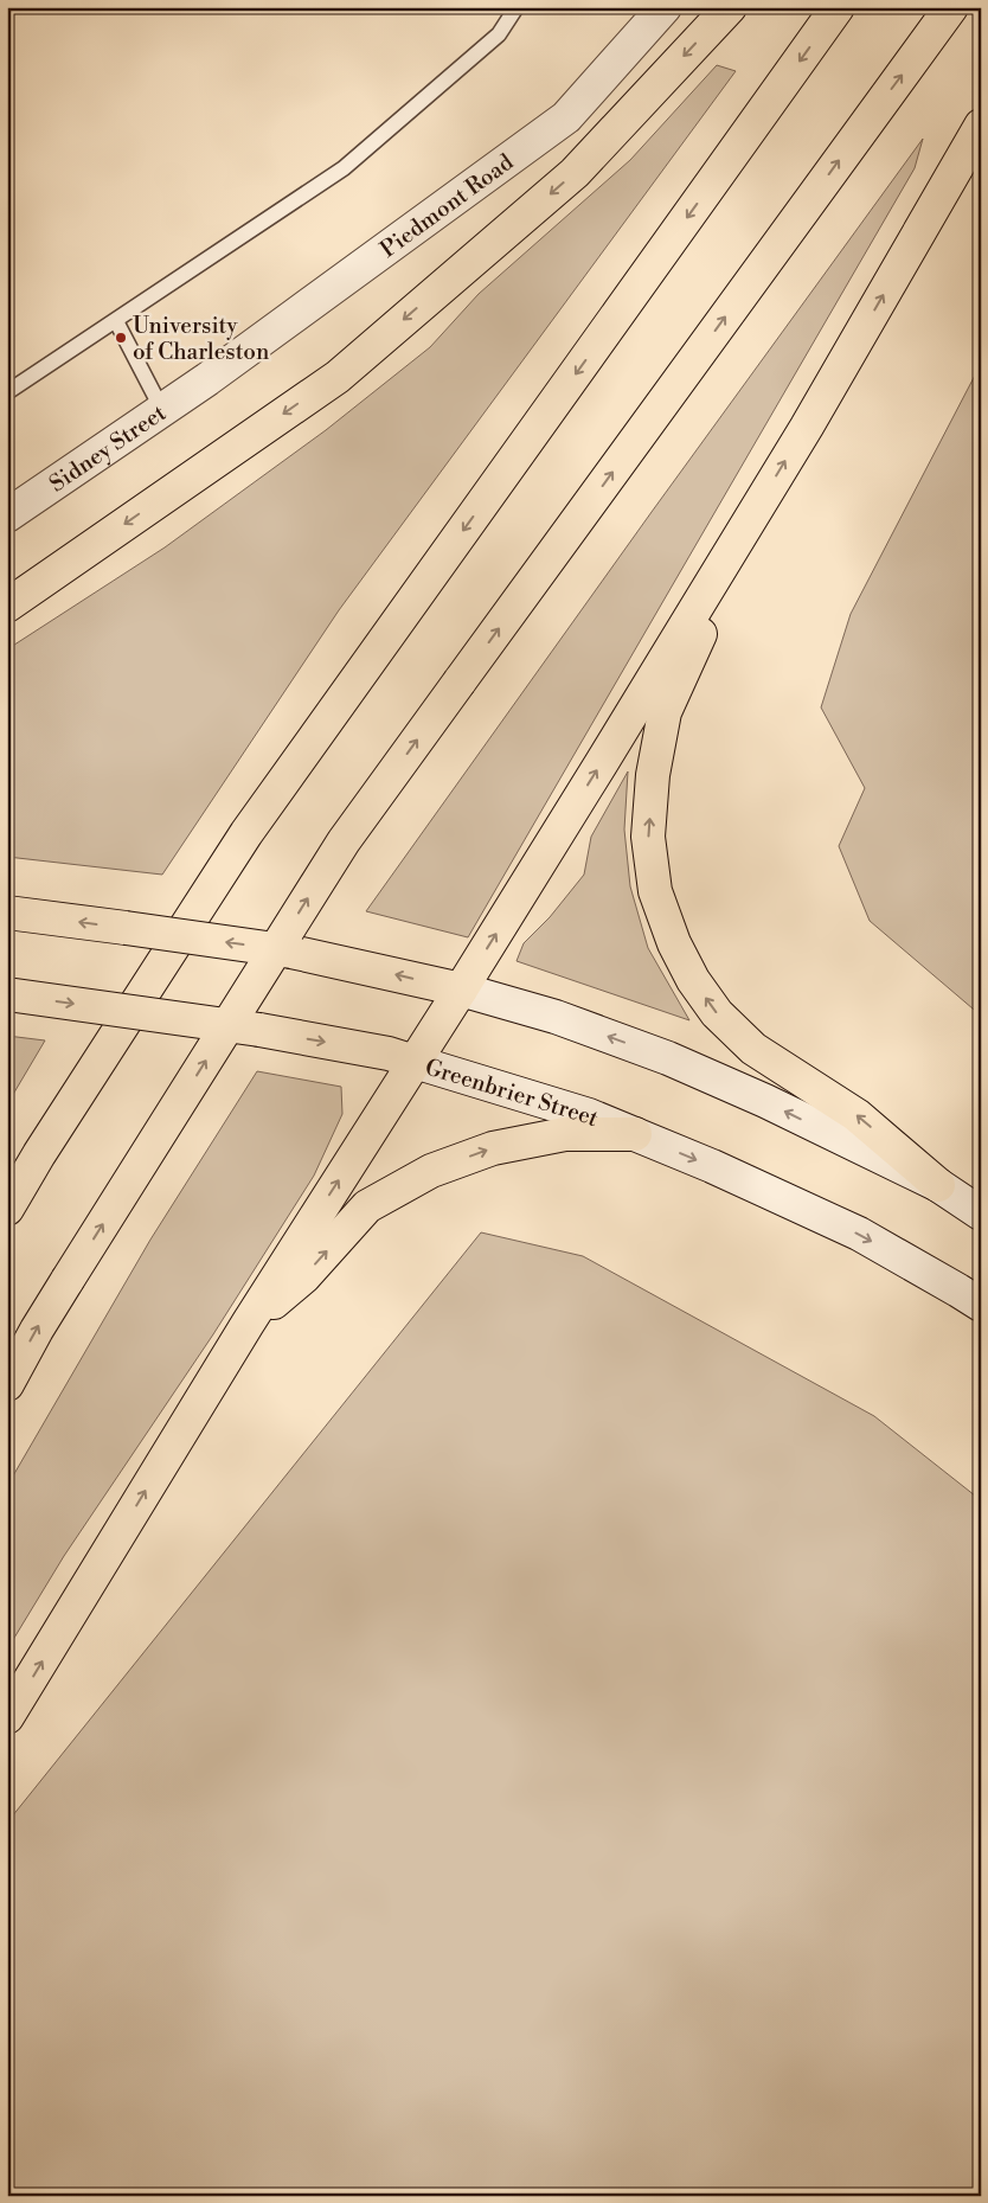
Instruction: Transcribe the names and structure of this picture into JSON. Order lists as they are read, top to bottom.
{
  "streets": {
    "main road": ["Piedmont Road", "Sidney Street", "Greenbrier Street"]
  },
  "crossings": [
    ["Piedmont Road", "Sidney Street"]
  ],
  "places": ["University of Charleston"]
}
